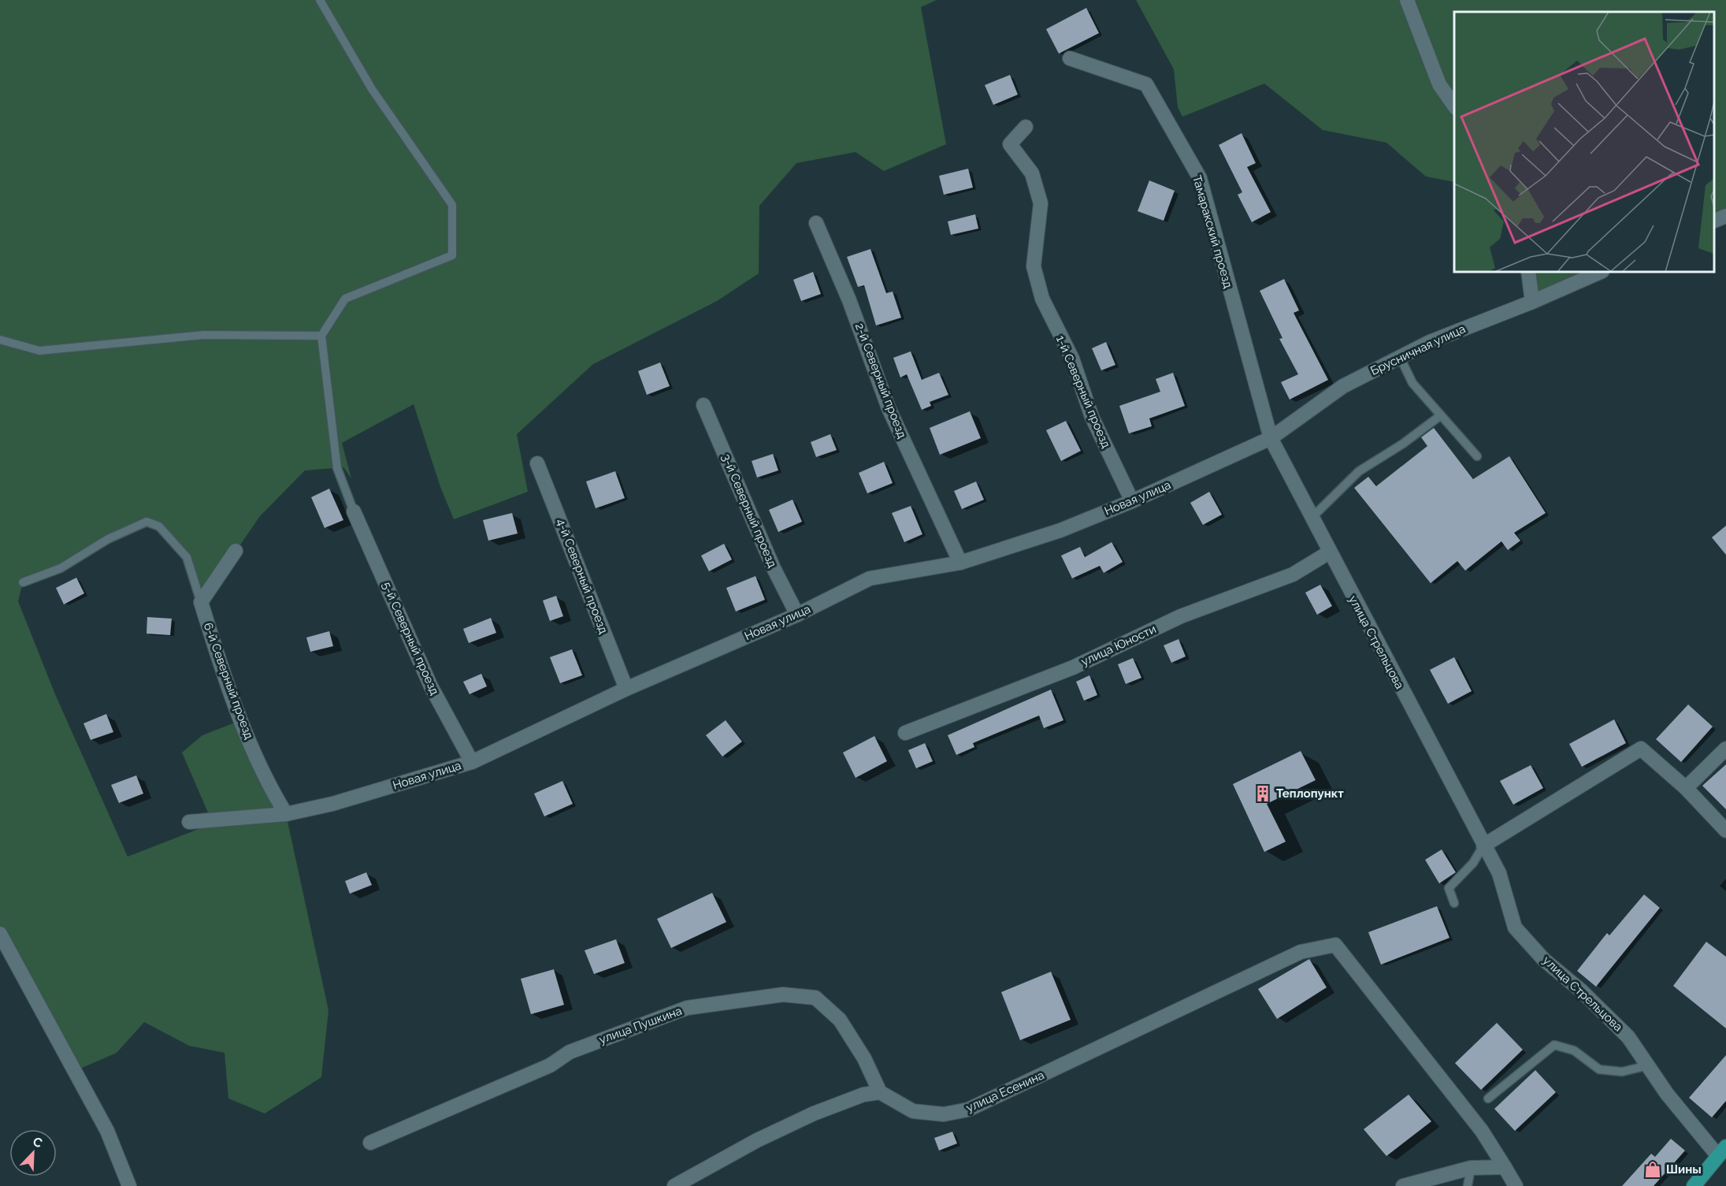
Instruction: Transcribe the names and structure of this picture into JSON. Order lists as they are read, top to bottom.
{
  "streets": {
    "street": [
      "Тамаракский проезд",
      "Брусничная улица",
      "2-й Северный проезд",
      "1-й Северный проезд",
      "Новая улица",
      "3-й Северный проезд",
      "4-й Северный проезд",
      "5-й Северный проезд",
      "улица Стрельцова",
      "улица Юности",
      "6-й Северный проезд",
      "улица Пушкина",
      "улица Есенина"
    ]
  },
  "crossings": [
    ["Тамаракский проезд", "Брусничная улица"],
    ["Тамаракский проезд", "Новая улица"],
    ["Тамаракский проезд", "улица Стрельцова"],
    ["Брусничная улица", "Новая улица"],
    ["Брусничная улица", "улица Стрельцова"],
    ["2-й Северный проезд", "Новая улица"],
    ["1-й Северный проезд", "Новая улица"],
    ["Новая улица", "3-й Северный проезд"],
    ["Новая улица", "4-й Северный проезд"],
    ["Новая улица", "5-й Северный проезд"],
    ["Новая улица", "улица Стрельцова"],
    ["Новая улица", "6-й Северный проезд"],
    ["улица Стрельцова", "улица Юности"],
    ["улица Пушкина", "улица Есенина"]
  ],
  "places": {
    "building": ["Теплопункт"],
    "shop": ["Шины"]
  },
  "north": "top right"
}
